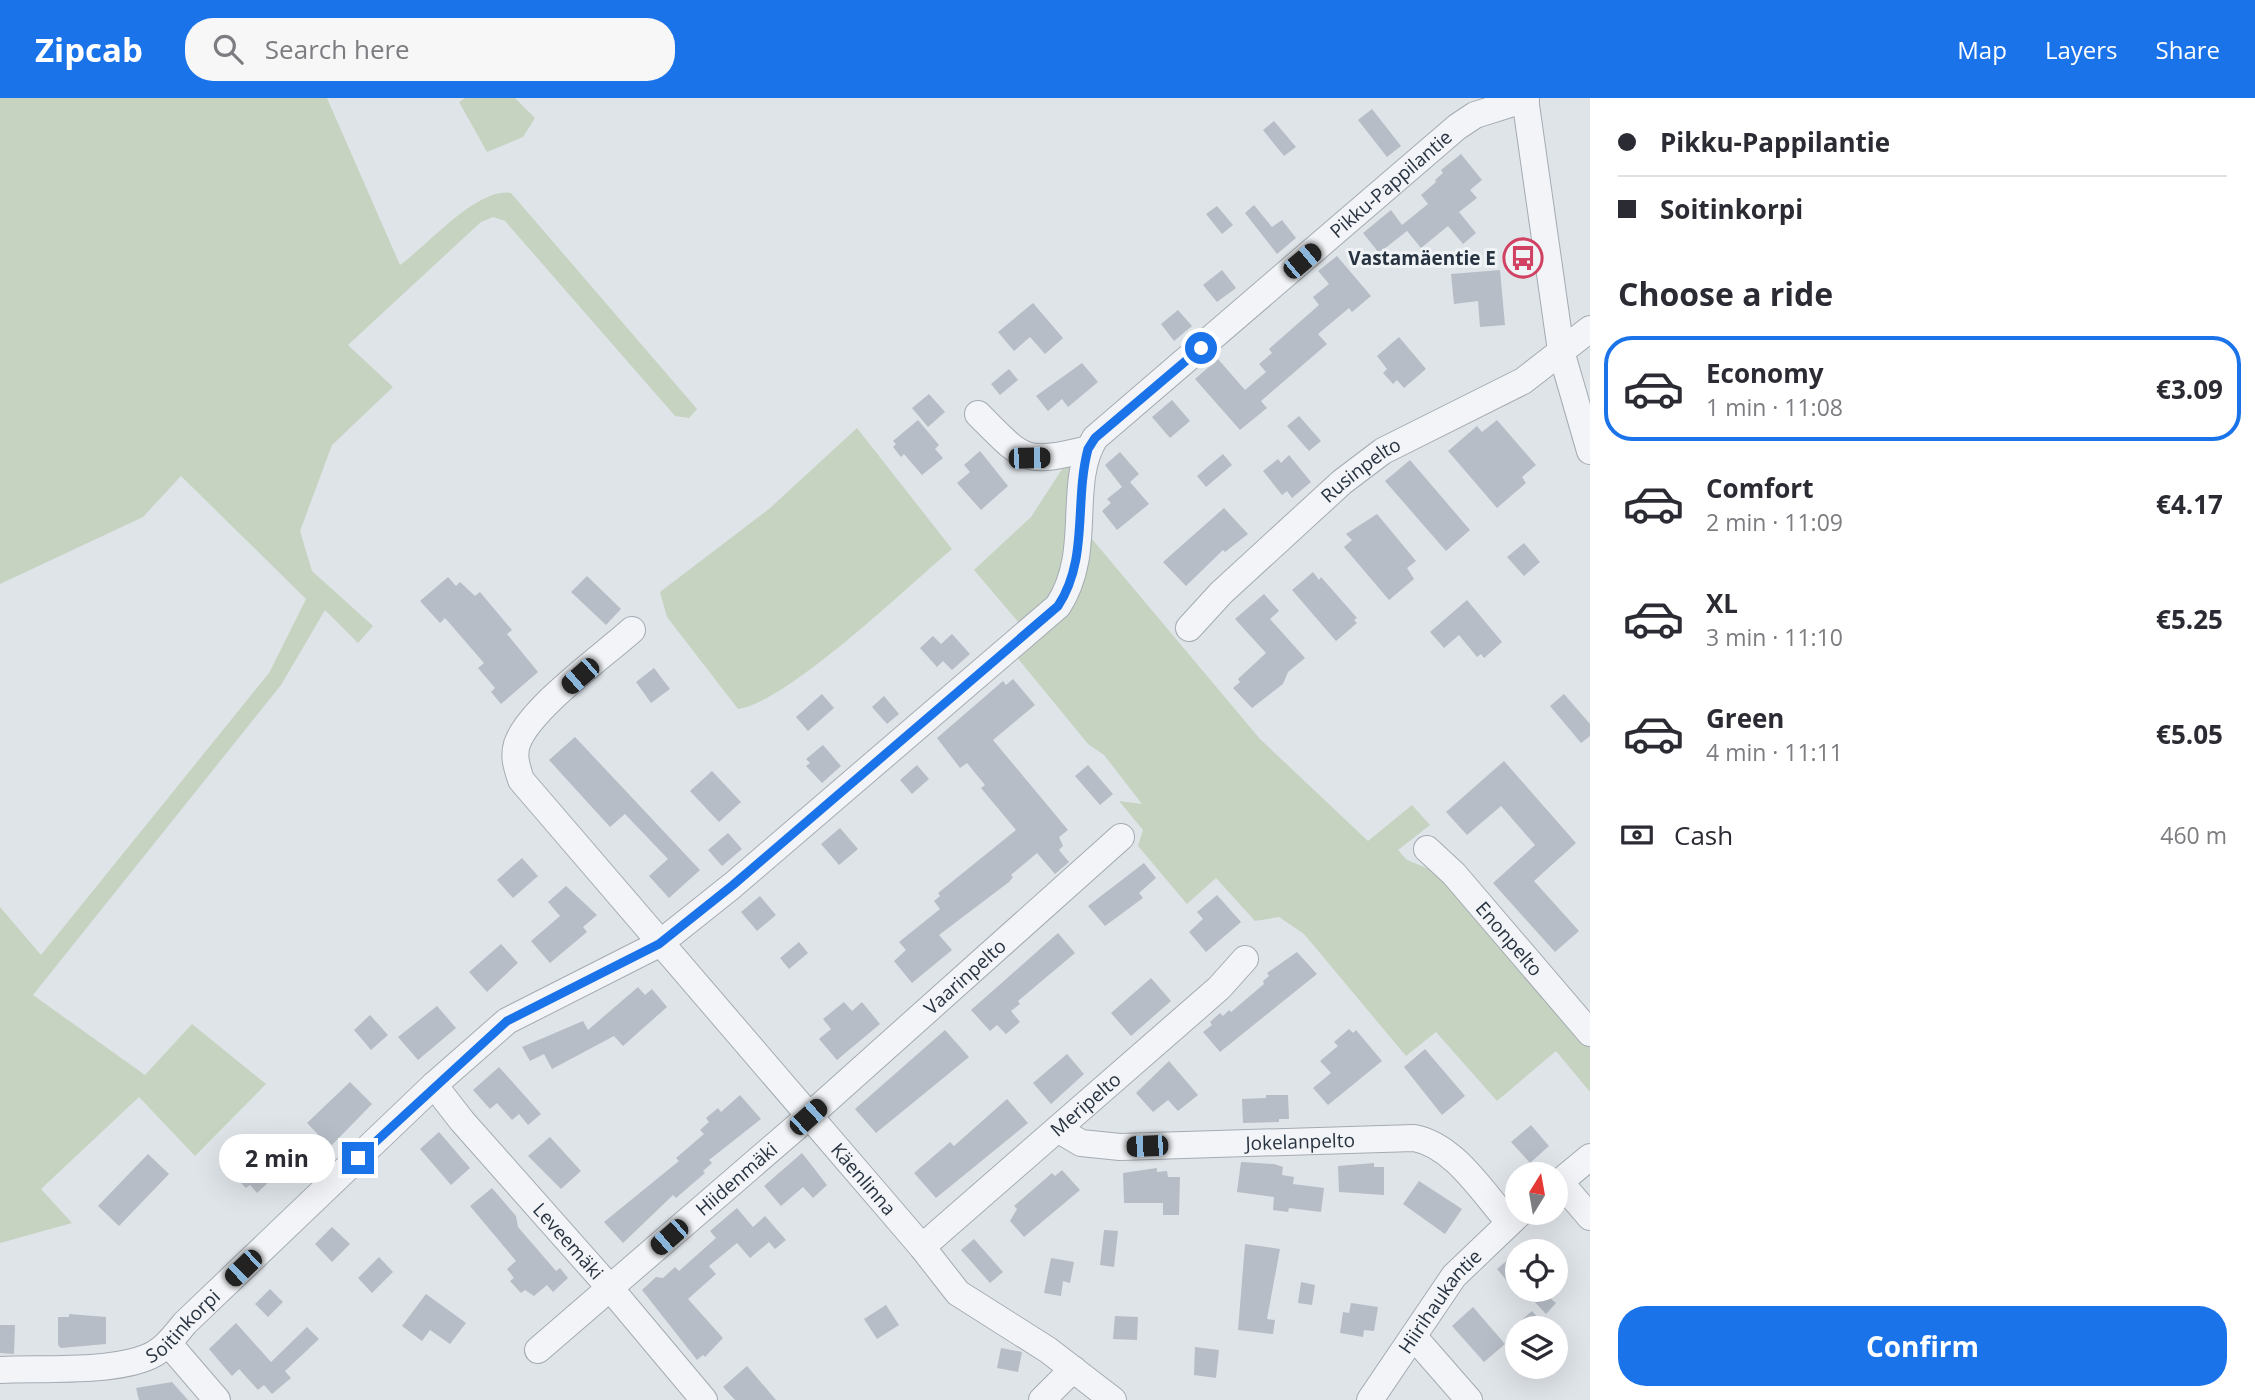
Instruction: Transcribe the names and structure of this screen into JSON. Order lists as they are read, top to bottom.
{
  "streets": {
    "street": [
      "Pikku-Pappilantie",
      "Rusinpelto",
      "Enonpelto",
      "Vaarinpelto",
      "Meripelto",
      "Jokelanpelto",
      "Hiidenmäki",
      "Käenlinna",
      "Leveemäki",
      "Hiirihaukantie",
      "Soitinkorpi"
    ]
  },
  "crossings": [
    ["Vaarinpelto", "Hiidenmäki"],
    ["Vaarinpelto", "Käenlinna"],
    ["Meripelto", "Jokelanpelto"],
    ["Meripelto", "Käenlinna"],
    ["Hiidenmäki", "Käenlinna"],
    ["Hiidenmäki", "Leveemäki"],
    ["Käenlinna", "Soitinkorpi"],
    ["Leveemäki", "Soitinkorpi"]
  ],
  "places": {
    "bus stop": ["Vastamäentie E"]
  },
  "north": "top",
  "page": {
    "header": "Zipcab",
    "search": "Search here",
    "nav": ["Map", "Layers", "Share"],
    "banner": ["Pikku-Pappilantie", "Soitinkorpi"],
    "heading": "Choose a ride",
    "list": [
      {
        "name": "Economy",
        "note": "1 min · 11:08",
        "value": "€3.09"
      },
      {
        "name": "Comfort",
        "note": "2 min · 11:09",
        "value": "€4.17"
      },
      {
        "name": "XL",
        "note": "3 min · 11:10",
        "value": "€5.25"
      },
      {
        "name": "Green",
        "note": "4 min · 11:11",
        "value": "€5.05"
      }
    ],
    "pay": ["Cash", "460 m"],
    "bubble": "2 min",
    "buttons": "Confirm"
  }
}
